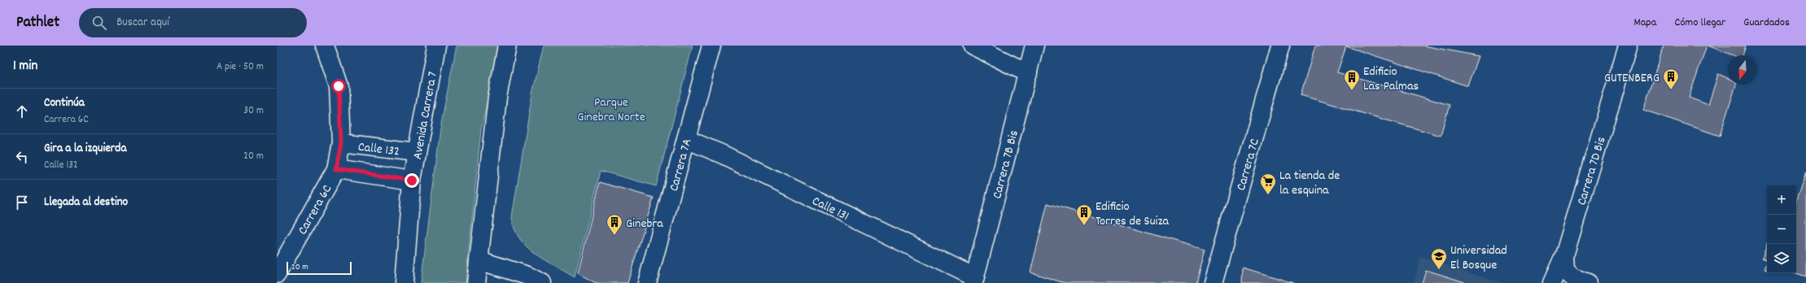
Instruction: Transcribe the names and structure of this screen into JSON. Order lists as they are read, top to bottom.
{
  "streets": {
    "street": [
      "Avenida Carrera 7",
      "Calle 132",
      "Carrera 7A",
      "Carrera 7B Bis",
      "Carrera 7C",
      "Carrera 7D Bis",
      "Calle 131",
      "Carrera 6C"
    ]
  },
  "crossings": [
    ["Avenida Carrera 7", "Calle 132"],
    ["Calle 132", "Carrera 6C"],
    ["Carrera 7A", "Calle 131"],
    ["Carrera 7B Bis", "Calle 131"]
  ],
  "parks": ["Parque Ginebra Norte"],
  "places": {
    "building": [
      "GUTENBERG",
      "Edificio Las Palmas",
      "Edificio Torres de Suiza",
      "Ginebra"
    ],
    "supermarket": ["La tienda de la esquina"],
    "school or university": ["Universidad El Bosque"]
  },
  "scale_bar": "20 m",
  "north": "bottom",
  "page": {
    "header": "Pathlet",
    "search": "Buscar aquí",
    "nav": ["Mapa", "Cómo llegar", "Guardados"],
    "heading": ["1 min", "A pie · 50 m"],
    "list": [
      ["Continúa", "Carrera 6C", "30 m"],
      ["Gira a la izquierda", "Calle 132", "20 m"],
      "Llegada al destino"
    ],
    "map_buttons": ["+", "−"],
    "scale": "20 m"
  }
}
